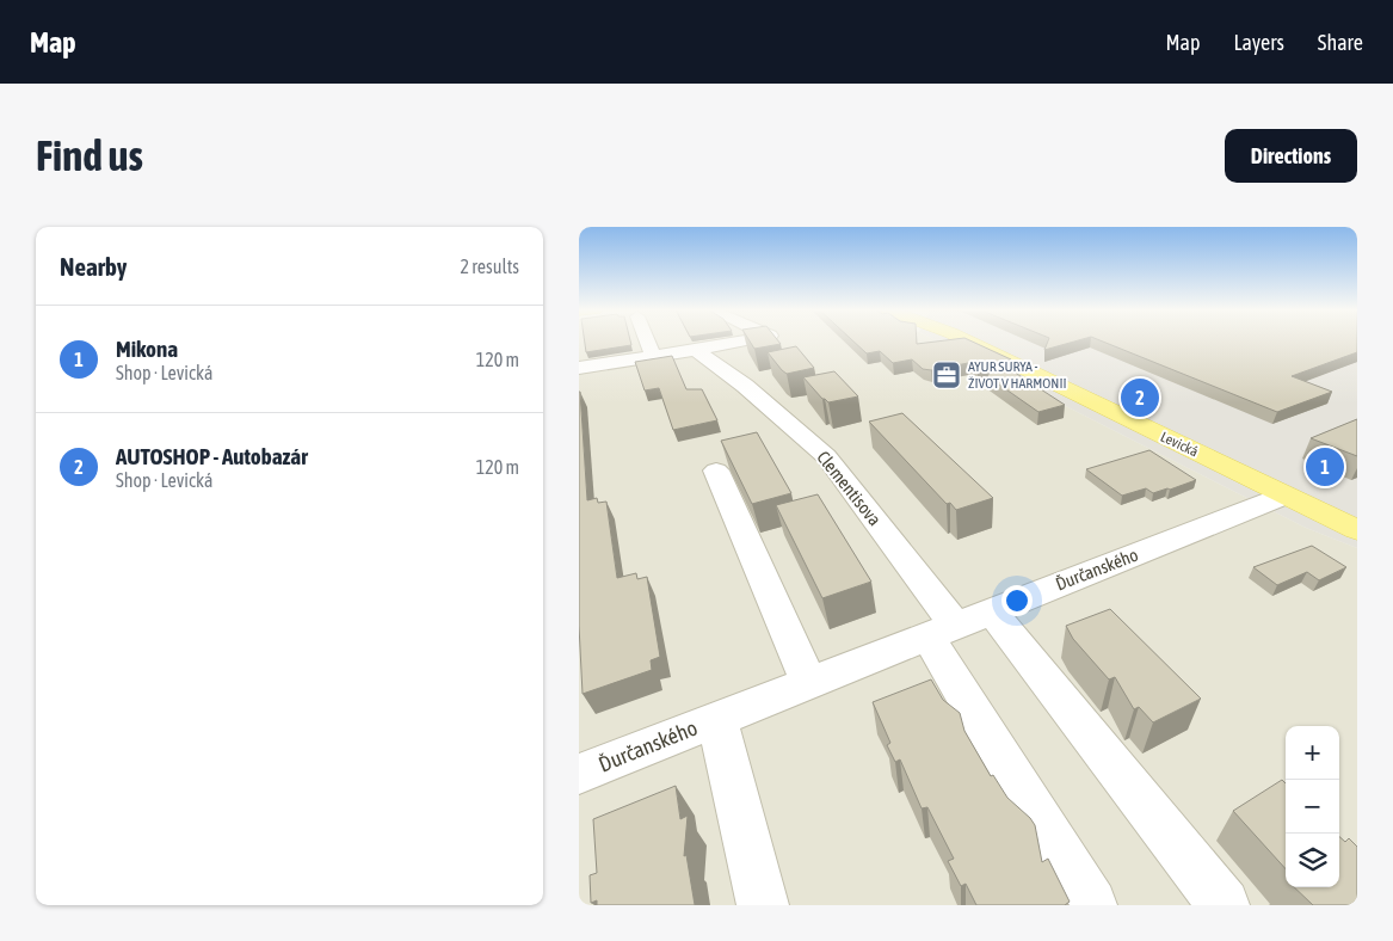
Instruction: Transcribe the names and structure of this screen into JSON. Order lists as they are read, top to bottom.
{
  "streets": {
    "main road": ["Levická"],
    "street": ["Clementisova", "Ďurčanského"]
  },
  "crossings": [
    ["Levická", "Ďurčanského"],
    ["Clementisova", "Ďurčanského"]
  ],
  "places": {
    "office": ["AYUR SURYA - ŽIVOT V HARMONII"]
  },
  "page": {
    "header": "Map",
    "nav": ["Map", "Layers", "Share"],
    "buttons": "Directions",
    "title": "Find us",
    "heading": ["Nearby", "2 results"],
    "list": [
      {
        "mark": "1",
        "name": "Mikona",
        "note": "Shop · Levická",
        "value": "120 m"
      },
      {
        "mark": "2",
        "name": "AUTOSHOP - Autobazár",
        "note": "Shop · Levická",
        "value": "120 m"
      }
    ],
    "pins": ["2", "1"],
    "map_buttons": ["+", "−"]
  }
}
